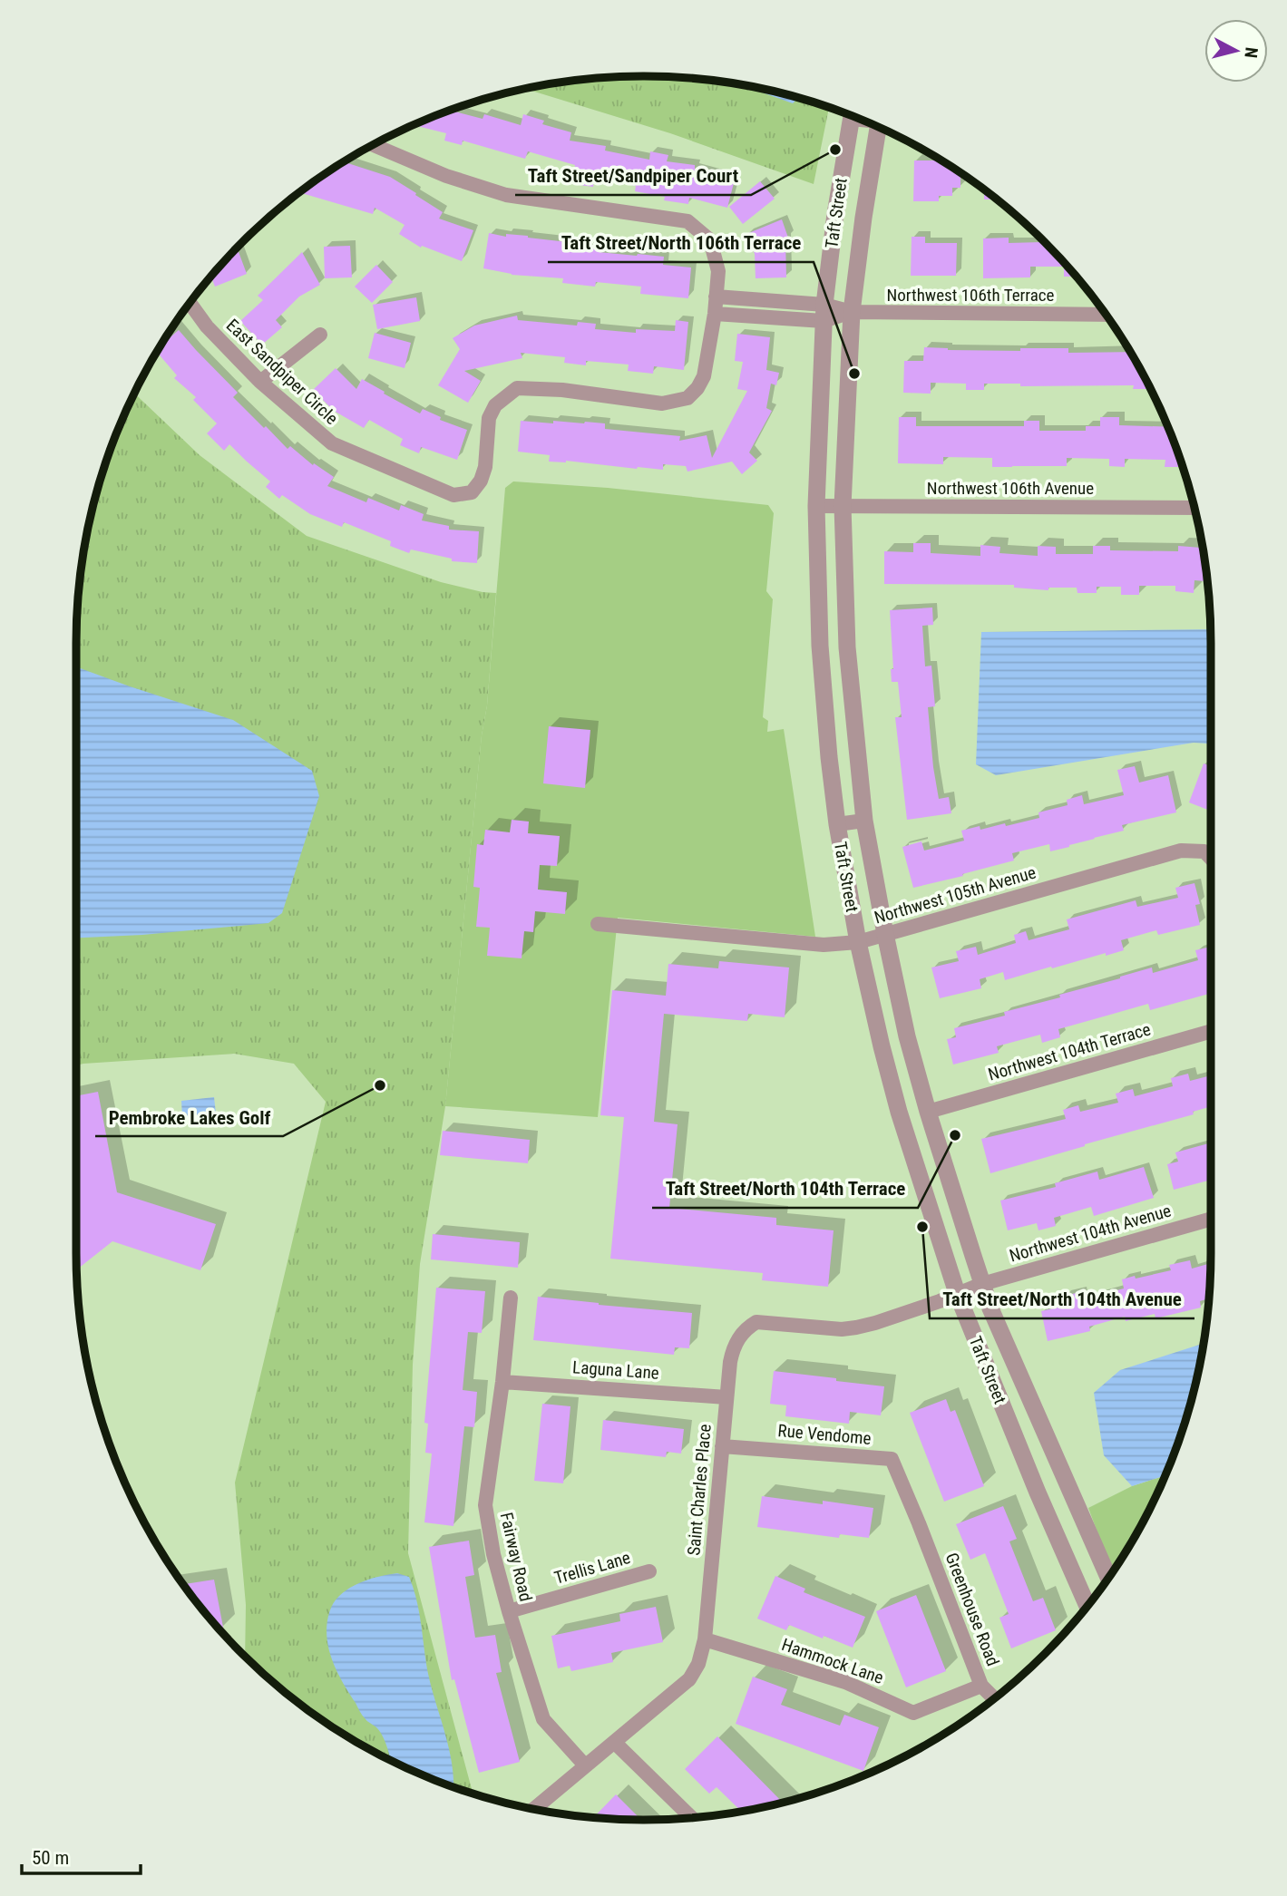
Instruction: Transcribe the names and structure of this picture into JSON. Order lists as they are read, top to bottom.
{
  "streets": {
    "street": [
      "Taft Street",
      "Northwest 106th Terrace",
      "East Sandpiper Circle",
      "Northwest 106th Avenue",
      "Northwest 105th Avenue",
      "Northwest 104th Terrace",
      "Northwest 104th Avenue",
      "Laguna Lane",
      "Rue Vendome",
      "Saint Charles Place",
      "Fairway Road",
      "Trellis Lane",
      "Greenhouse Road",
      "Hammock Lane"
    ]
  },
  "crossings": [
    ["Taft Street", "Northwest 106th Terrace"],
    ["Taft Street", "Northwest 106th Avenue"],
    ["Taft Street", "Northwest 105th Avenue"],
    ["Taft Street", "Northwest 104th Terrace"],
    ["Taft Street", "Northwest 104th Avenue"],
    ["Taft Street", "Saint Charles Place"],
    ["Northwest 104th Avenue", "Saint Charles Place"],
    ["Laguna Lane", "Saint Charles Place"],
    ["Laguna Lane", "Fairway Road"],
    ["Rue Vendome", "Saint Charles Place"],
    ["Rue Vendome", "Greenhouse Road"],
    ["Saint Charles Place", "Fairway Road"],
    ["Saint Charles Place", "Hammock Lane"],
    ["Fairway Road", "Trellis Lane"],
    ["Greenhouse Road", "Hammock Lane"]
  ],
  "places": [
    "Taft Street/Sandpiper Court",
    "Taft Street/North 106th Terrace",
    "Pembroke Lakes Golf",
    "Taft Street/North 104th Terrace",
    "Taft Street/North 104th Avenue"
  ],
  "scale_bar": "50 m",
  "north": "right"
}
